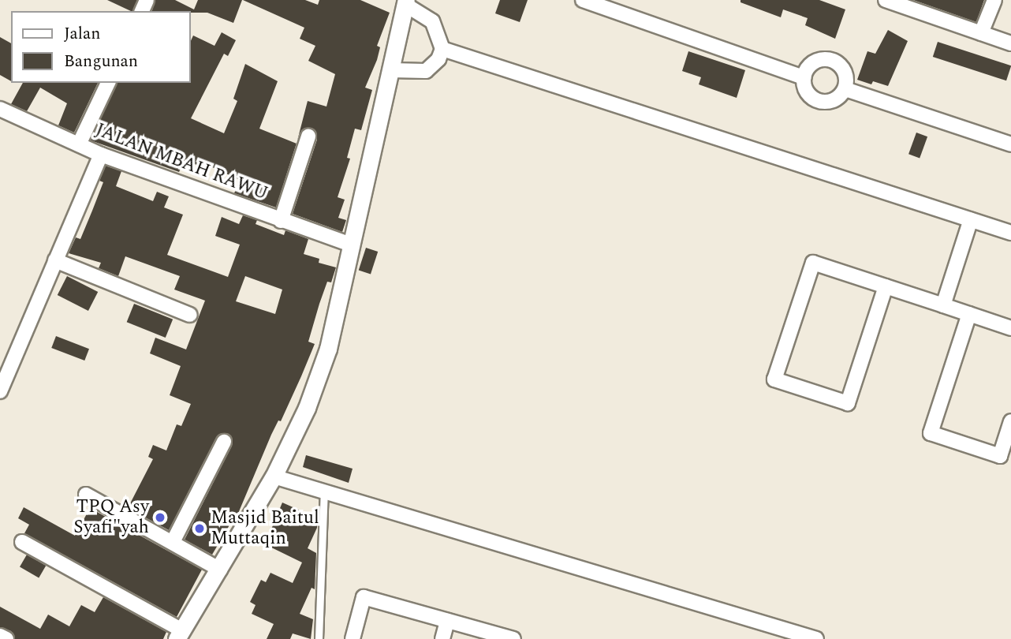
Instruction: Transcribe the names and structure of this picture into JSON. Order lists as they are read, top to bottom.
{
  "streets": {
    "street": ["JALAN MBAH RAWU"]
  },
  "places": ["TPQ Asy Syafi\"yah", "Masjid Baitul Muttaqin"],
  "legend": ["Jalan", "Bangunan"]
}
